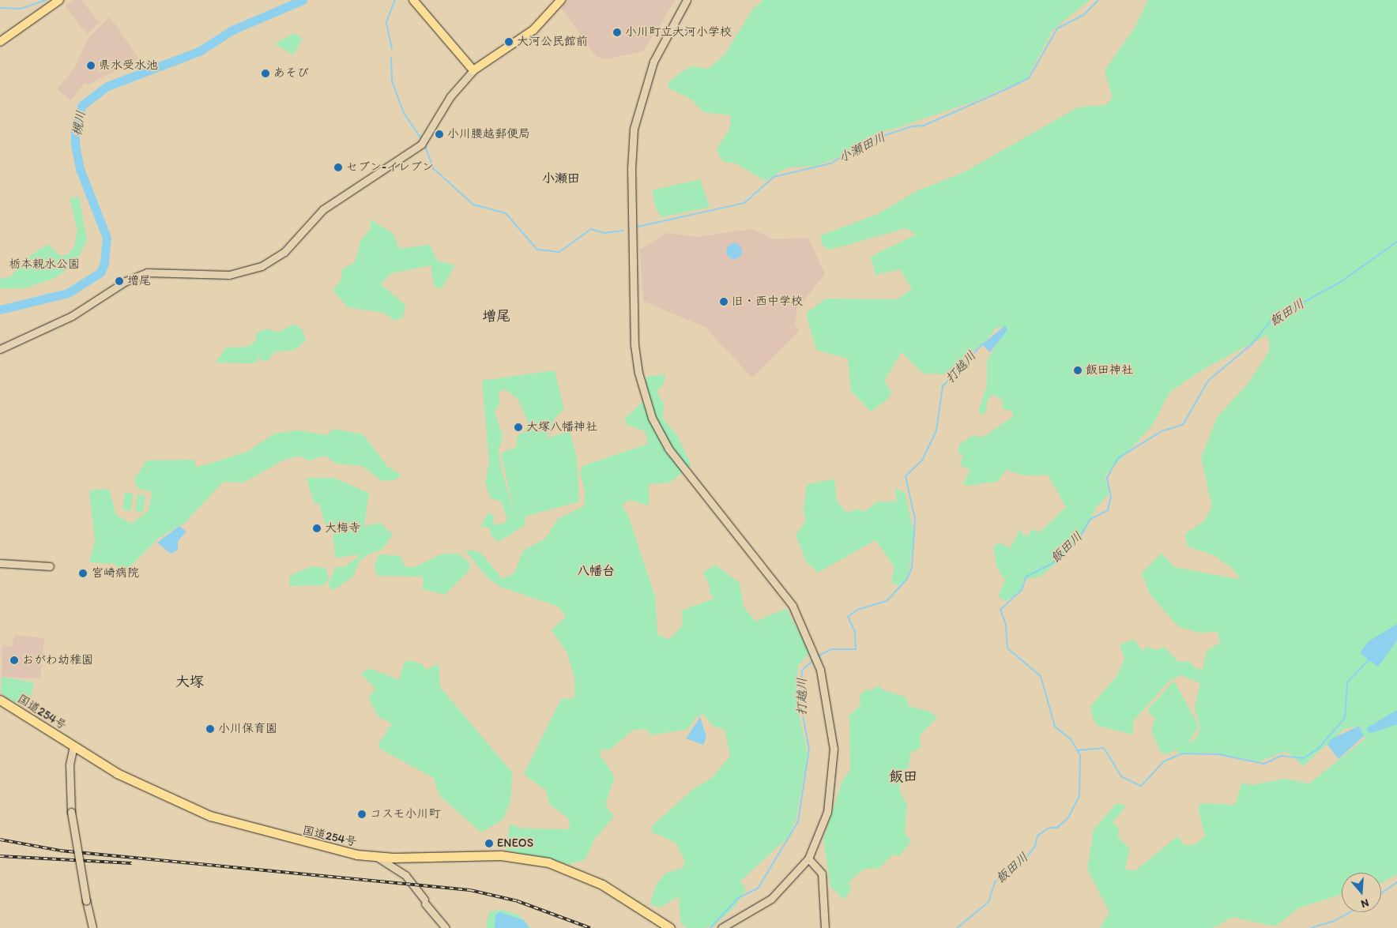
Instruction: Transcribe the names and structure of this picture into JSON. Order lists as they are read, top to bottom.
{
  "streets": {
    "highway": ["国道254号"]
  },
  "districts": [
    "小瀬田",
    "増尾",
    "八幡台",
    "大塚",
    "飯田"
  ],
  "water": [
    "槻川",
    "小瀬田川",
    "飯田川",
    "打越川"
  ],
  "parks": ["栃本親水公園"],
  "places": [
    "小川町立大河小学校",
    "大河公民館前",
    "県水受水池",
    "あそび",
    "小川腰越郵便局",
    "セブン-イレブン",
    "増尾",
    "旧・西中学校",
    "飯田神社",
    "大塚八幡神社",
    "大梅寺",
    "宮崎病院",
    "おがわ幼稚園",
    "小川保育園",
    "コスモ小川町",
    "ENEOS"
  ],
  "north": "bottom"
}
